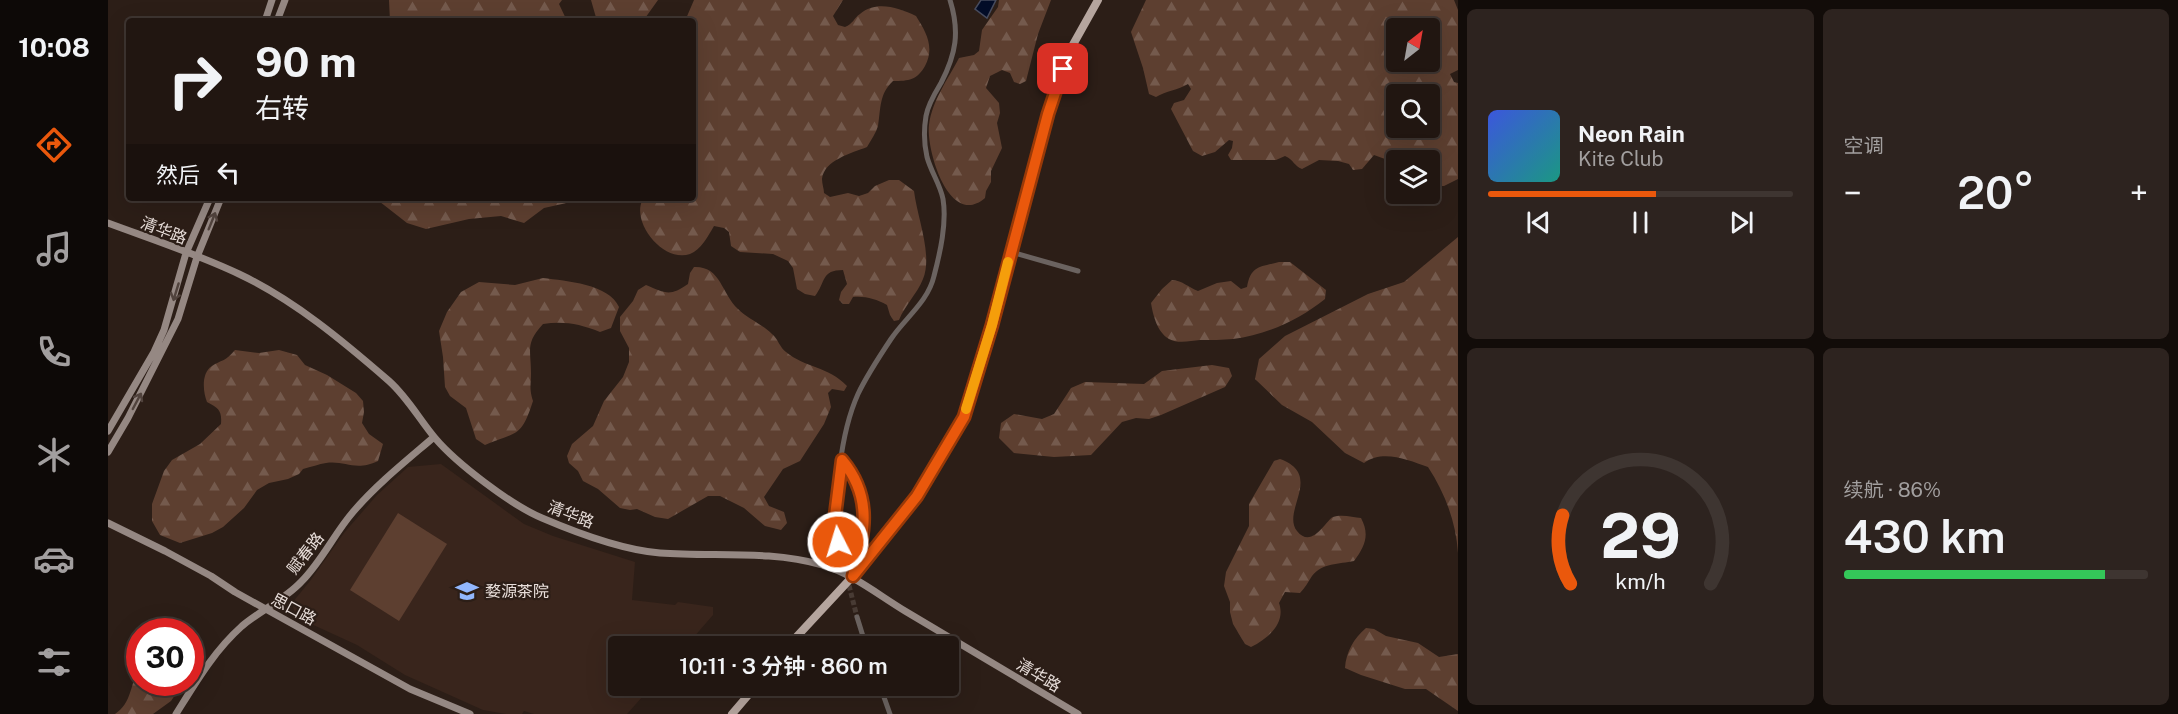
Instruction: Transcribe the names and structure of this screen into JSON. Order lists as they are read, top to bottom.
{
  "streets": {
    "main road": ["清华路", "赋春路", "思口路"]
  },
  "crossings": [
    ["清华路", "赋春路"],
    ["赋春路", "思口路"]
  ],
  "places": {
    "school or university": ["婺源茶院"]
  },
  "north": "top right",
  "page": {
    "tabs": "10:08",
    "tile": [
      "空调",
      ["续航 · 86%", "430 km"]
    ],
    "turn": ["90 m", "右转"],
    "song": ["Neon Rain", "Kite Club"],
    "then": "然后",
    "heat": ["−", "20°", "+"],
    "limit": "30",
    "trip": "10:11 · 3 分钟 · 860 m",
    "gauge": ["29", "km/h"]
  }
}
